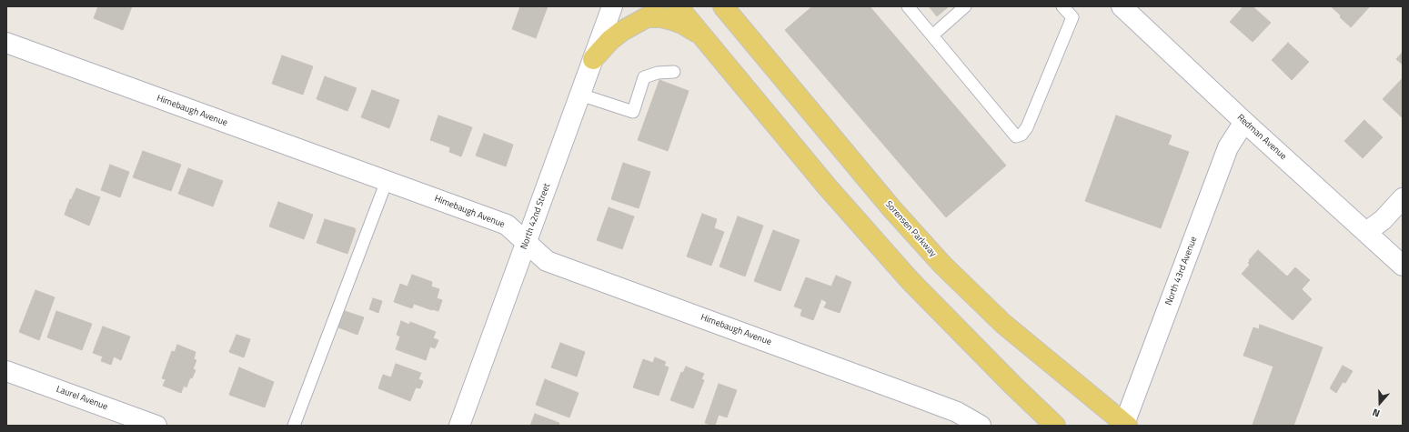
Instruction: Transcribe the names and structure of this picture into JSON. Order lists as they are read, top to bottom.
{
  "streets": {
    "main road": ["Sorensen Parkway"],
    "street": [
      "Himebaugh Avenue",
      "Redman Avenue",
      "North 42nd Street",
      "North 43rd Avenue",
      "Laurel Avenue"
    ]
  },
  "crossings": [
    ["Himebaugh Avenue", "North 42nd Street"],
    ["Redman Avenue", "North 43rd Avenue"],
    ["Sorensen Parkway", "North 43rd Avenue"]
  ],
  "north": "bottom"
}
